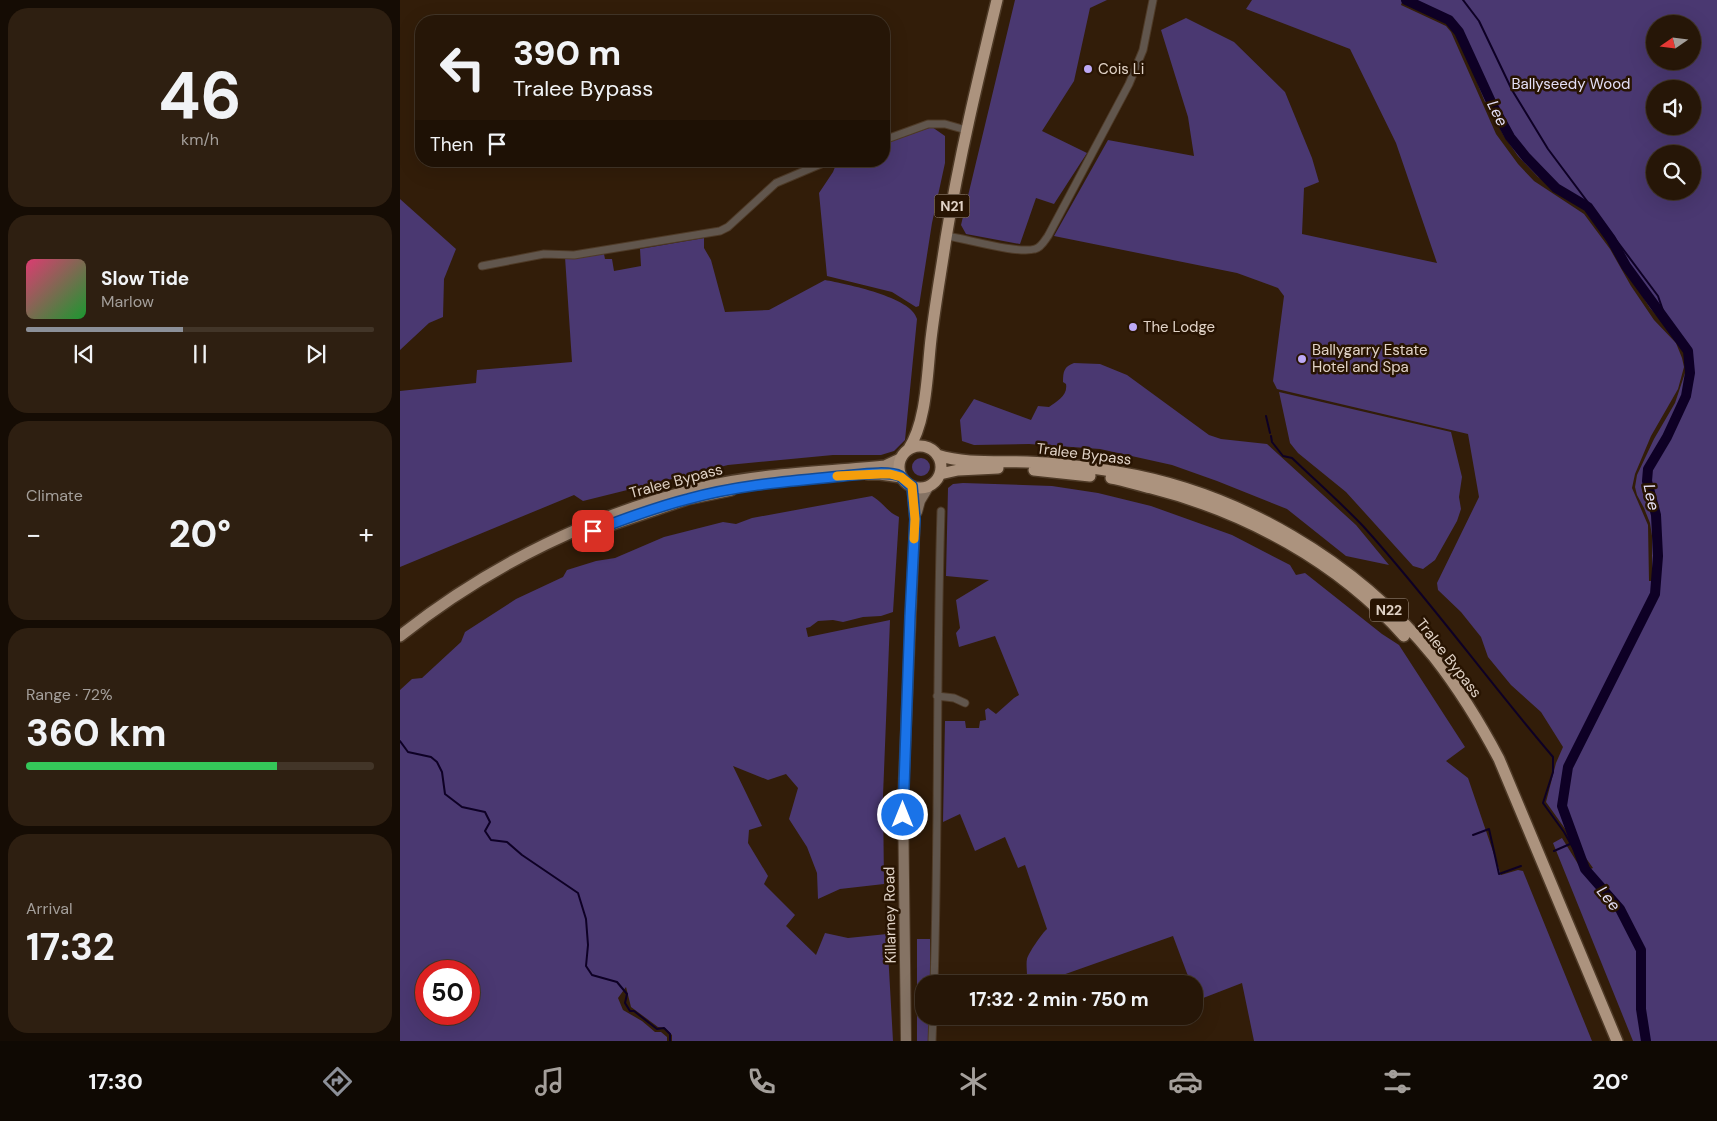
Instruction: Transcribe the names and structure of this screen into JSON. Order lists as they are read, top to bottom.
{
  "streets": {
    "highway": ["N21", "Tralee Bypass", "N22"],
    "main road": ["Killarney Road"]
  },
  "crossings": [
    ["N21", "Tralee Bypass"],
    ["N21", "N22"],
    ["N21", "Killarney Road"],
    ["Tralee Bypass", "N22"],
    ["Tralee Bypass", "Killarney Road"],
    ["N22", "Killarney Road"]
  ],
  "water": ["Lee"],
  "parks": ["Ballyseedy Wood"],
  "places": ["Cois Li", "The Lodge", "Ballygarry Estate Hotel and Spa"],
  "north": "left",
  "page": {
    "tile": [
      ["46", "km/h"],
      "Climate",
      ["Range · 72%", "360 km"],
      ["Arrival", "17:32"]
    ],
    "turn": ["390 m", "Tralee Bypass"],
    "then": "Then",
    "song": ["Slow Tide", "Marlow"],
    "heat": ["−", "20°", "+"],
    "limit": "50",
    "trip": "17:32 · 2 min · 750 m",
    "tabs": ["17:30", "20°"]
  }
}
